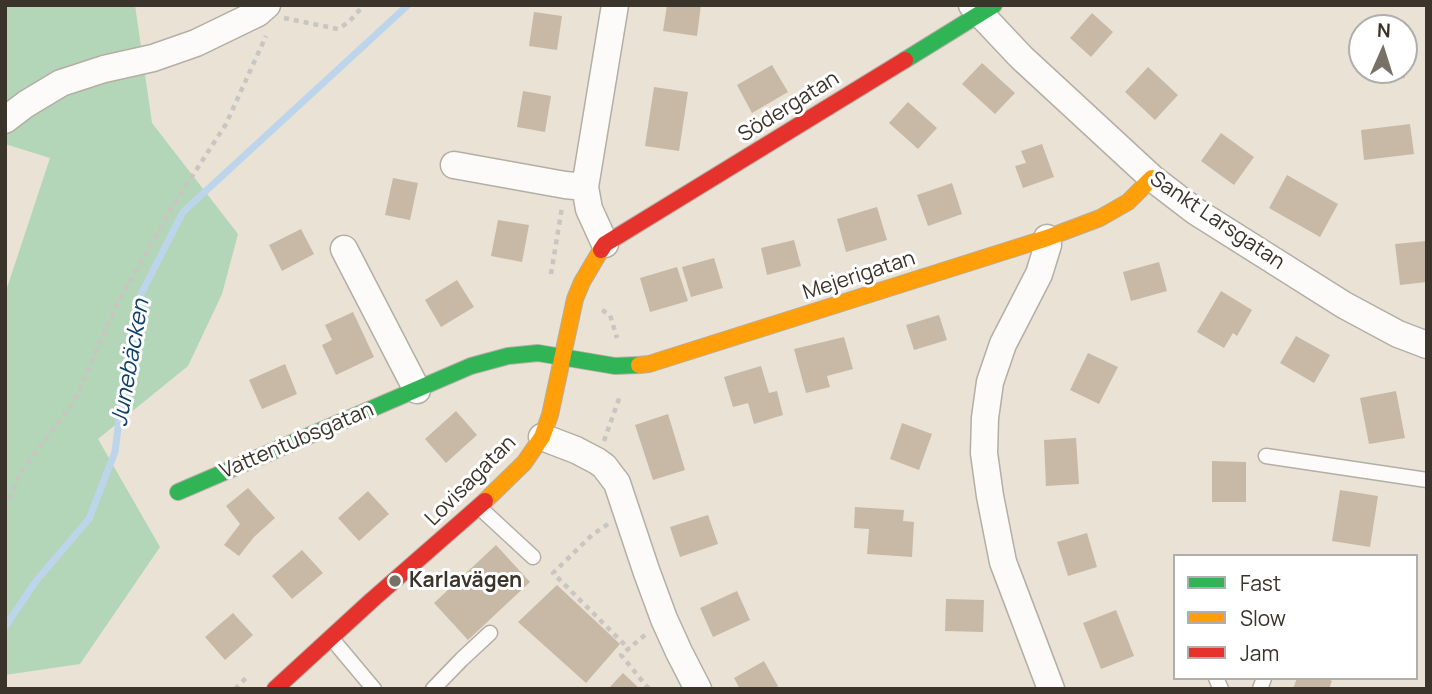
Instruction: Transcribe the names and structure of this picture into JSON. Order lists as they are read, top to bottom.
{
  "streets": {
    "street": [
      "Södergatan",
      "Sankt Larsgatan",
      "Mejerigatan",
      "Vattentubsgatan",
      "Lovisagatan"
    ]
  },
  "crossings": [
    ["Södergatan", "Sankt Larsgatan"],
    ["Södergatan", "Lovisagatan"],
    ["Sankt Larsgatan", "Mejerigatan"],
    ["Mejerigatan", "Vattentubsgatan"],
    ["Mejerigatan", "Lovisagatan"],
    ["Vattentubsgatan", "Lovisagatan"]
  ],
  "water": ["Junebäcken"],
  "places": ["Karlavägen"],
  "legend": ["Fast", "Slow", "Jam"],
  "north": "top"
}
